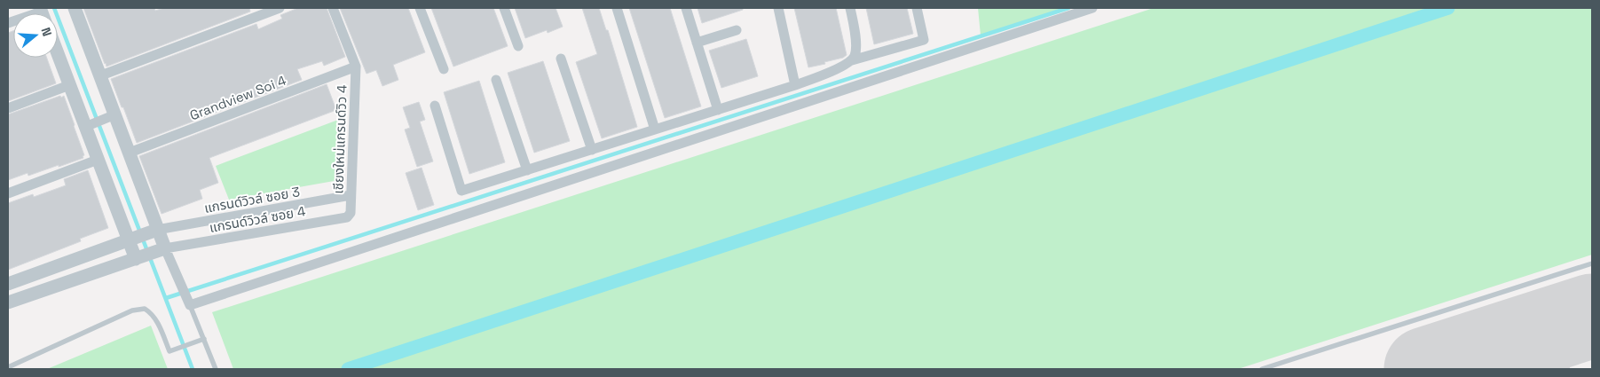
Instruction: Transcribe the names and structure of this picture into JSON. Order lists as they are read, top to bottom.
{
  "streets": {
    "street": [
      "Grandview Soi 4",
      "เชียงใหม่แกรนด์วิว 4",
      "แกรนด์วิวล์ ซอย 3",
      "แกรนด์วิวล์ ซอย 4"
    ]
  },
  "crossings": [
    ["Grandview Soi 4", "เชียงใหม่แกรนด์วิว 4"],
    ["เชียงใหม่แกรนด์วิว 4", "แกรนด์วิวล์ ซอย 3"],
    ["เชียงใหม่แกรนด์วิว 4", "แกรนด์วิวล์ ซอย 4"]
  ],
  "north": "right"
}
